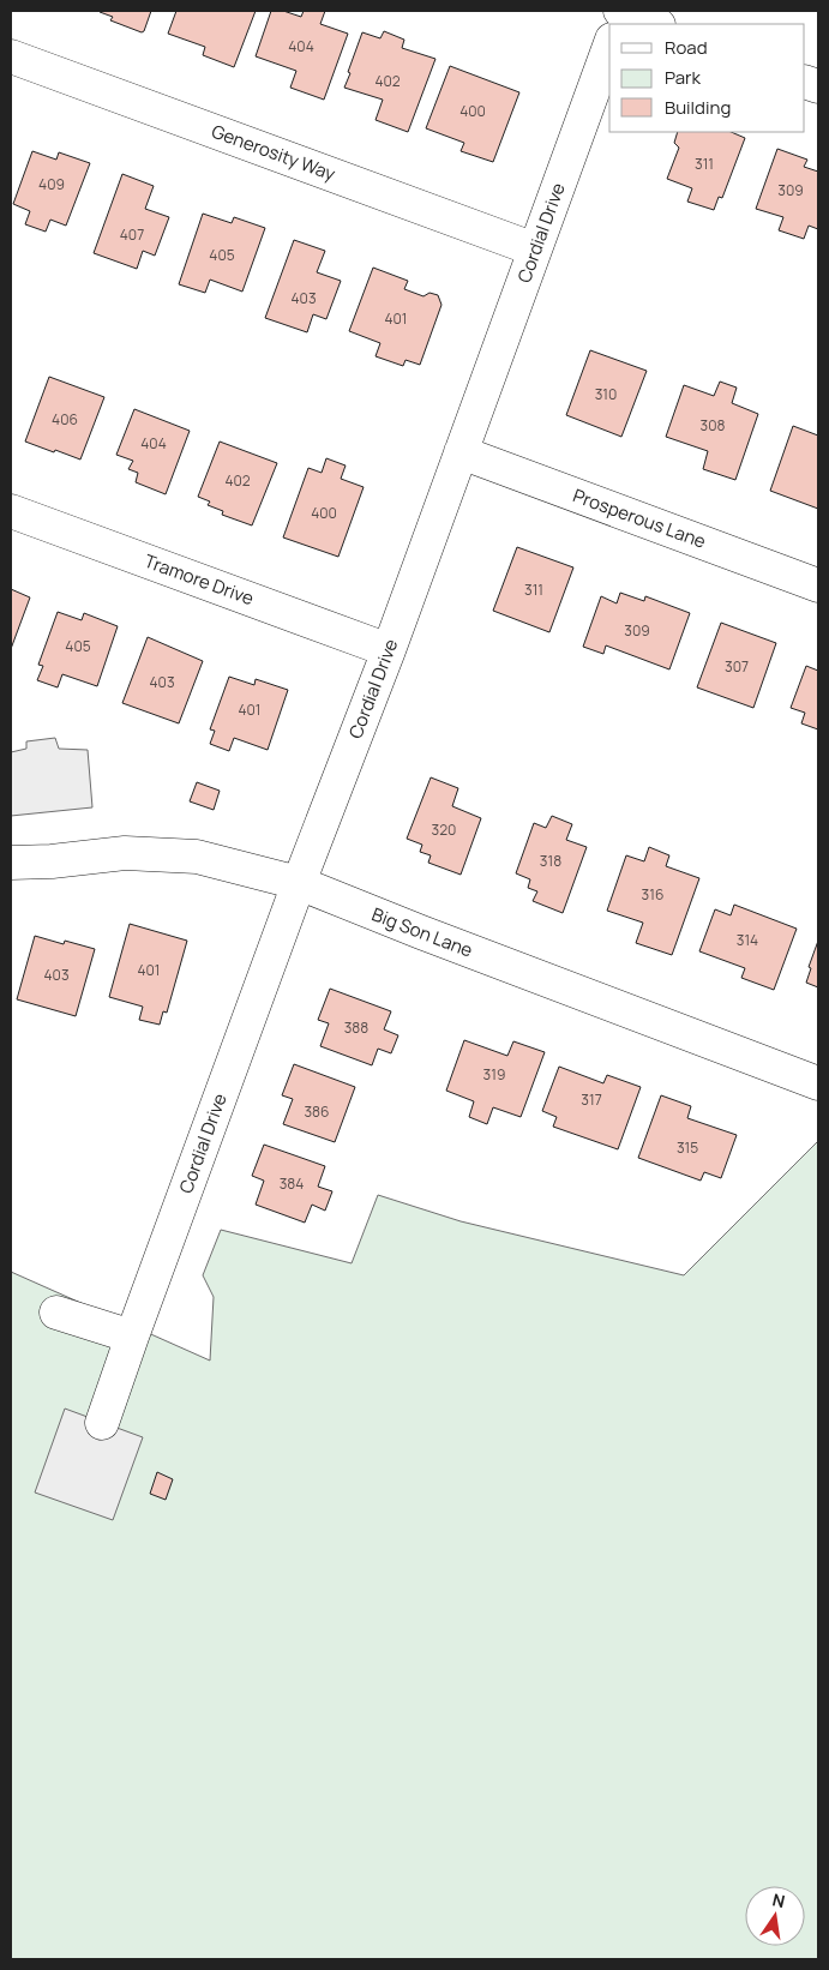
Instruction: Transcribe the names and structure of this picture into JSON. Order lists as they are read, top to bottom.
{
  "streets": {
    "street": [
      "Generosity Way",
      "Cordial Drive",
      "Prosperous Lane",
      "Tramore Drive",
      "Big Son Lane"
    ]
  },
  "crossings": [
    ["Generosity Way", "Cordial Drive"],
    ["Cordial Drive", "Prosperous Lane"],
    ["Cordial Drive", "Tramore Drive"],
    ["Cordial Drive", "Big Son Lane"]
  ],
  "house_numbers": [
    "404",
    "402",
    "400",
    "311",
    "409",
    "309",
    "407",
    "405",
    "403",
    "401",
    "310",
    "406",
    "308",
    "404",
    "402",
    "400",
    "311",
    "309",
    "405",
    "307",
    "403",
    "401",
    "320",
    "318",
    "316",
    "314",
    "401",
    "403",
    "388",
    "319",
    "317",
    "386",
    "315",
    "384"
  ],
  "legend": ["Road", "Park", "Building"],
  "north": "top"
}
